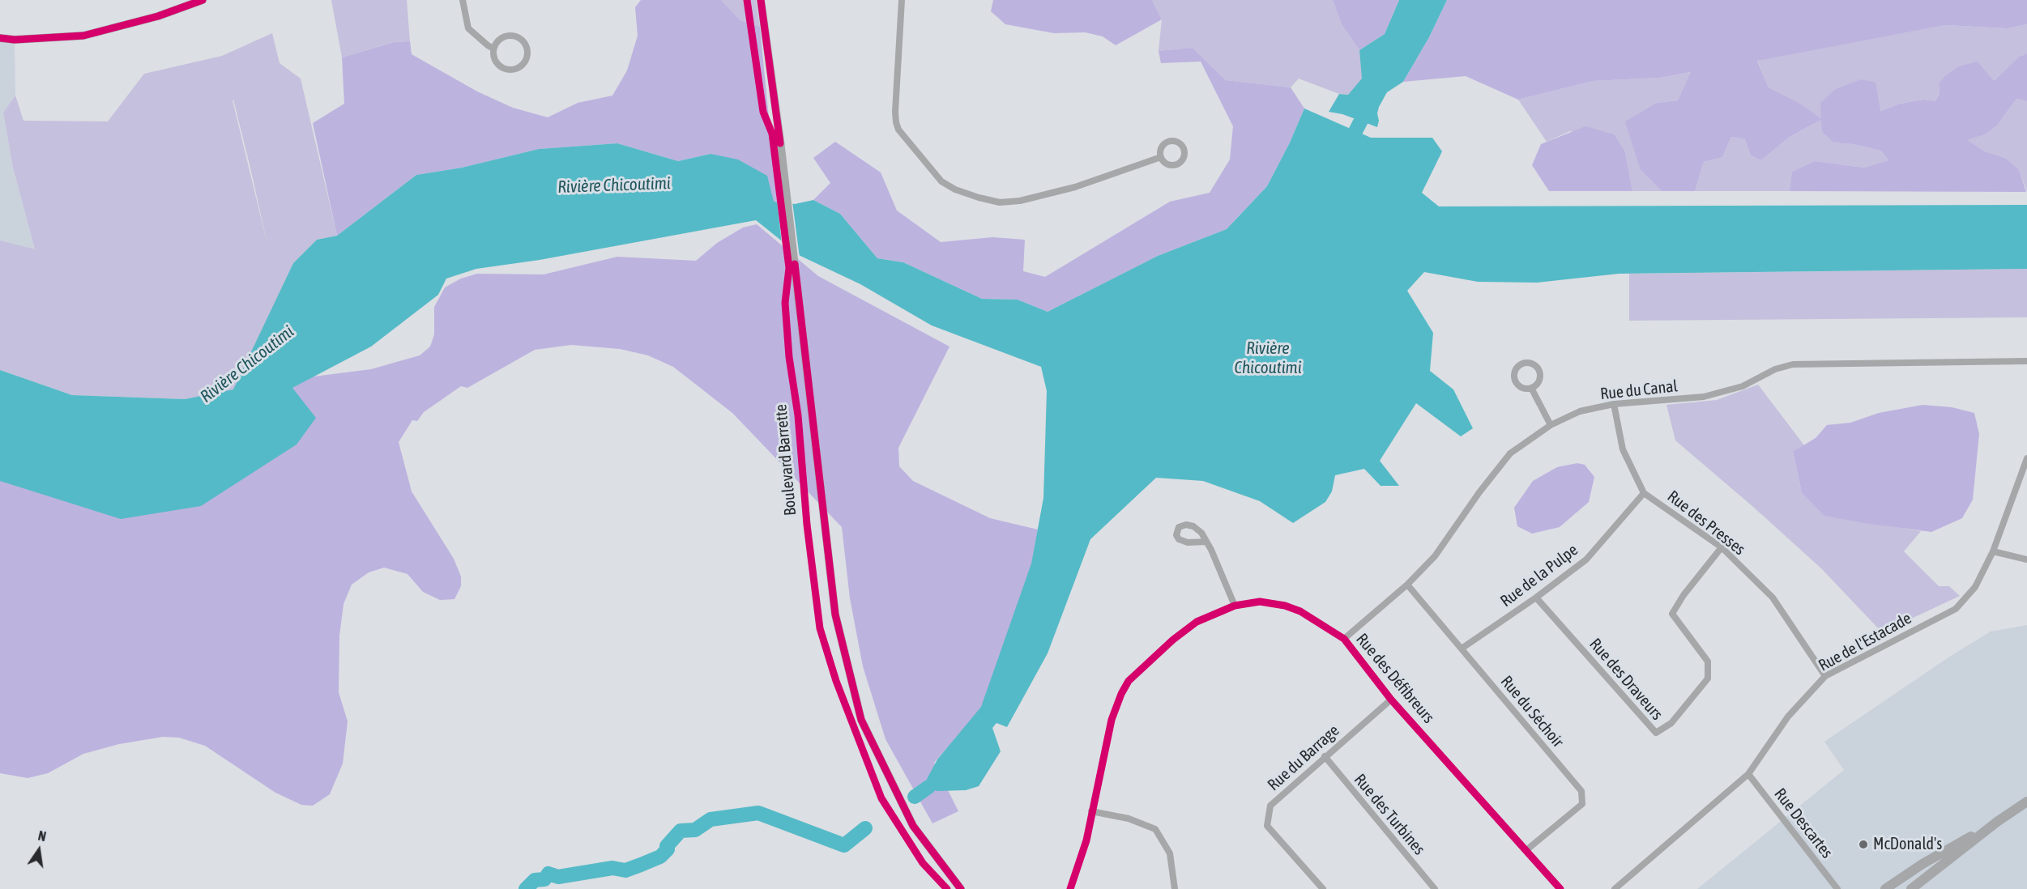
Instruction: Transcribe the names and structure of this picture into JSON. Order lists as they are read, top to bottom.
{
  "streets": {
    "street": [
      "Rue du Canal",
      "Boulevard Barrette",
      "Rue des Presses",
      "Rue de la Pulpe",
      "Rue de l'Estacade",
      "Rue des Défibreurs",
      "Rue des Draveurs",
      "Rue du Séchoir",
      "Rue du Barrage",
      "Rue des Turbines",
      "Rue Descartes"
    ]
  },
  "crossings": [
    ["Rue du Canal", "Rue des Presses"],
    ["Rue du Canal", "Rue des Défibreurs"],
    ["Rue du Canal", "Rue du Séchoir"],
    ["Rue des Presses", "Rue de la Pulpe"],
    ["Rue des Presses", "Rue de l'Estacade"],
    ["Rue des Presses", "Rue des Draveurs"],
    ["Rue de la Pulpe", "Rue des Draveurs"],
    ["Rue de la Pulpe", "Rue du Séchoir"],
    ["Rue de l'Estacade", "Rue Descartes"],
    ["Rue des Défibreurs", "Rue du Séchoir"],
    ["Rue des Défibreurs", "Rue du Barrage"],
    ["Rue du Barrage", "Rue des Turbines"]
  ],
  "water": ["Rivière Chicoutimi"],
  "places": ["McDonald's"],
  "north": "top"
}
